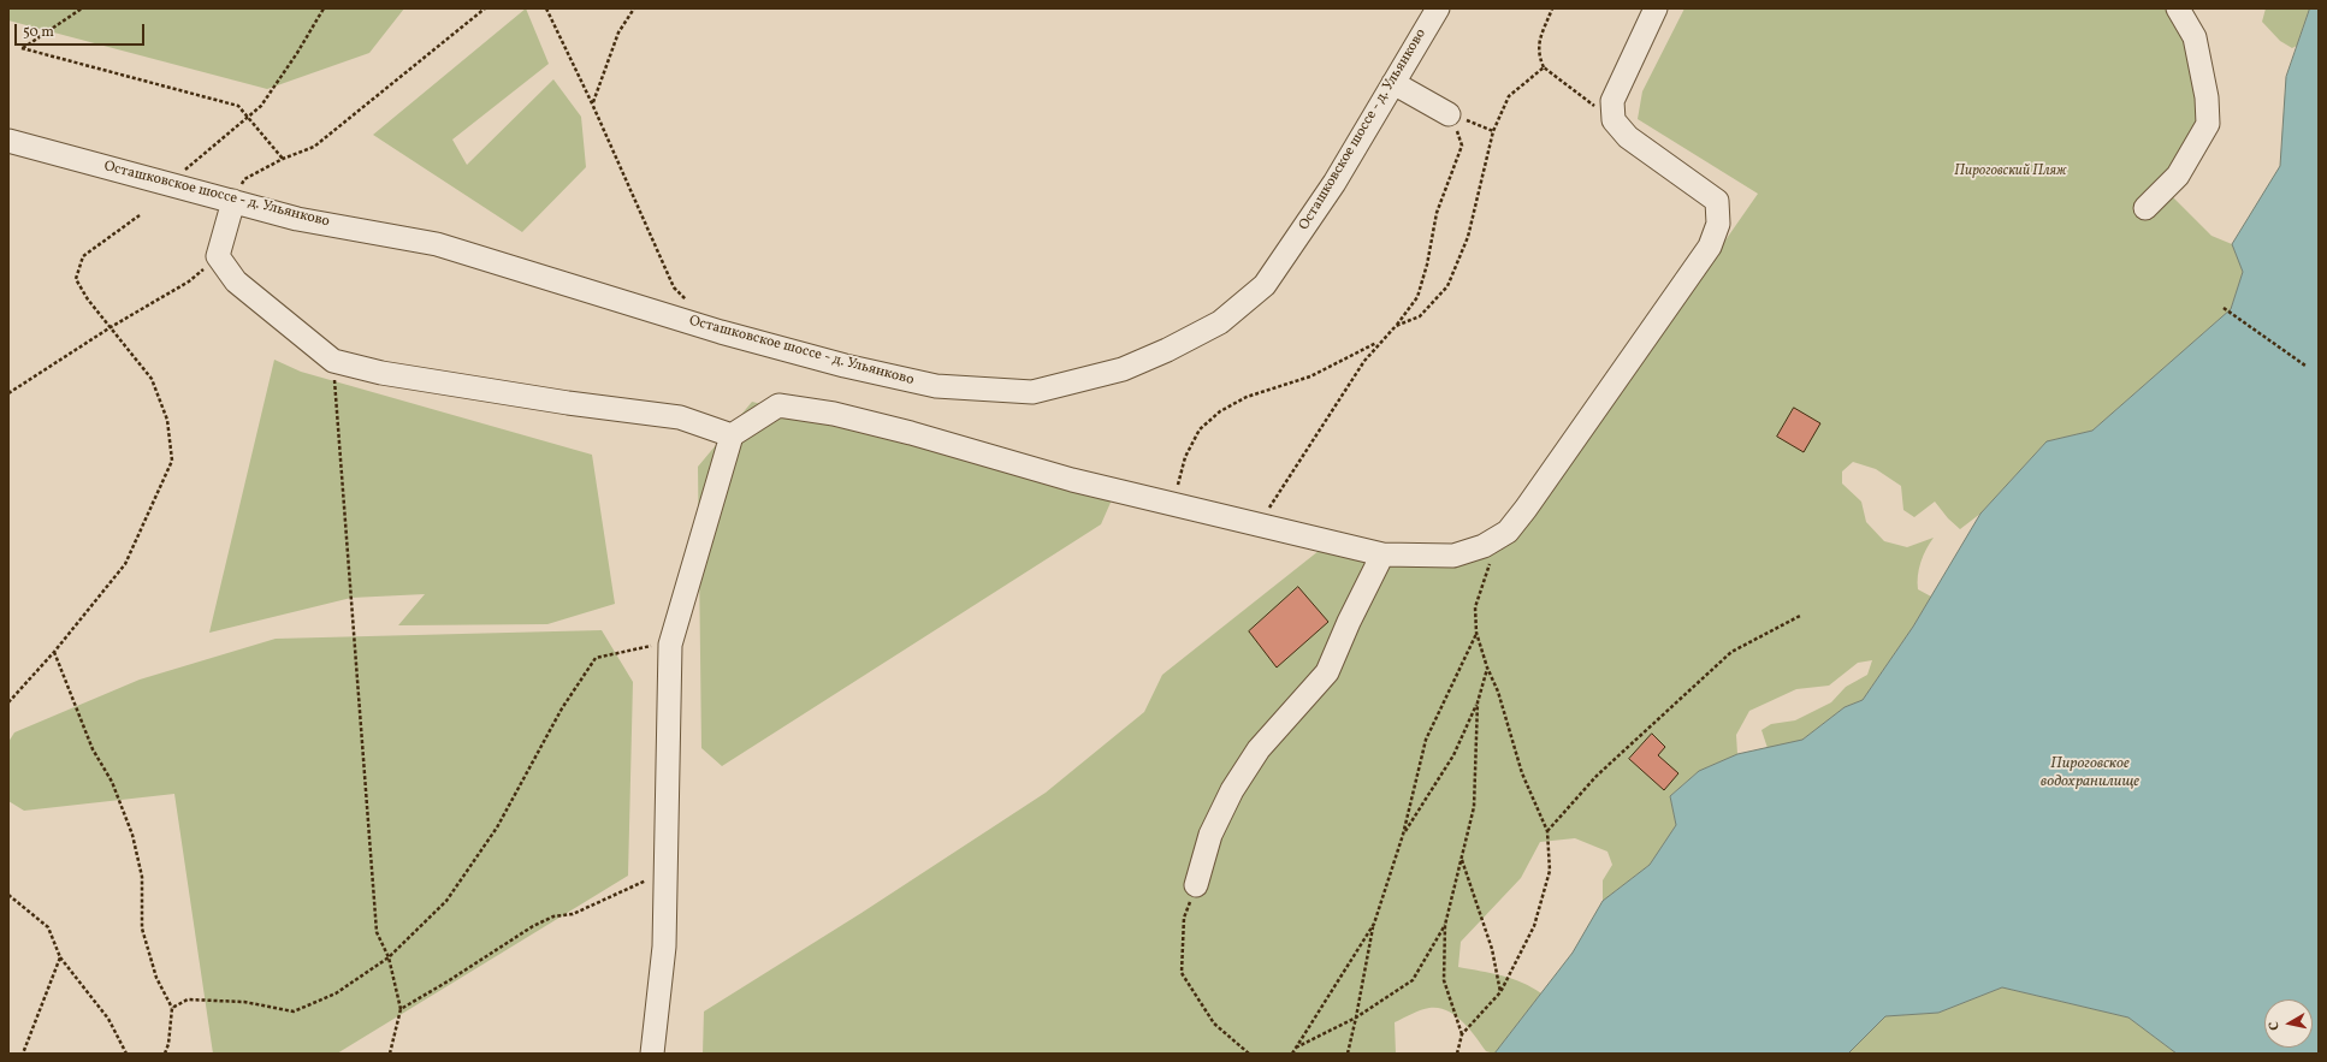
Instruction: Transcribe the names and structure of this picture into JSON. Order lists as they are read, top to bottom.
{
  "streets": {
    "street": ["Осташковское шоссе - д. Ульянково"]
  },
  "water": ["Пироговское водохранилище"],
  "parks": ["Пироговский Пляж"],
  "scale_bar": "50 m",
  "north": "left"
}
